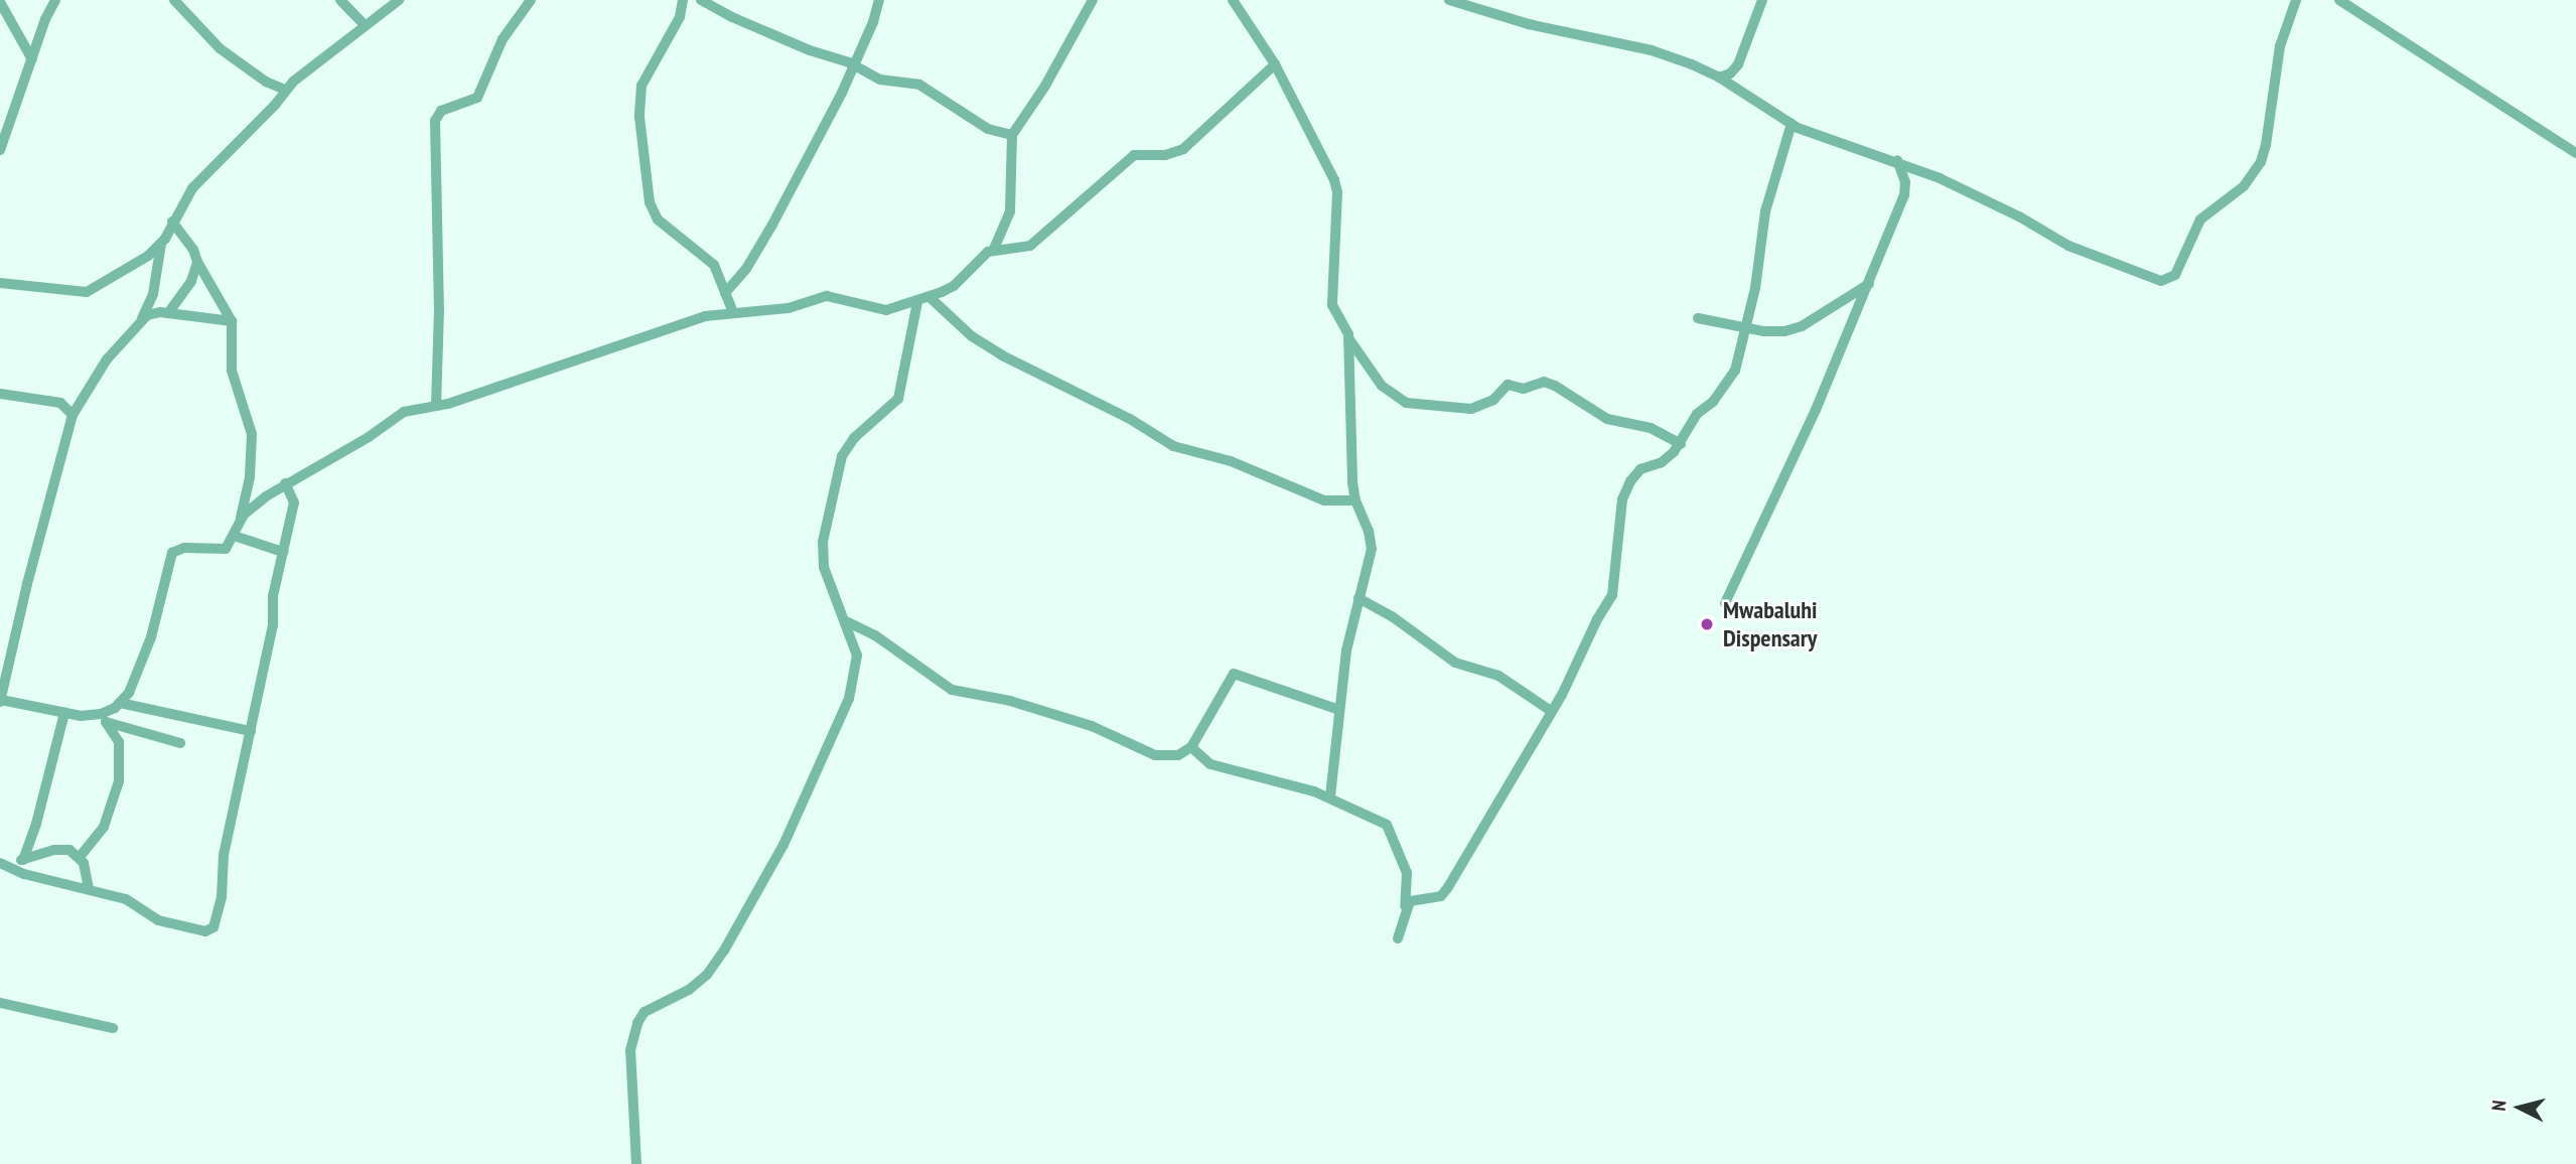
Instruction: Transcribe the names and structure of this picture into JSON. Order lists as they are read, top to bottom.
{
  "places": ["Mwabaluhi Dispensary"],
  "north": "left"
}
